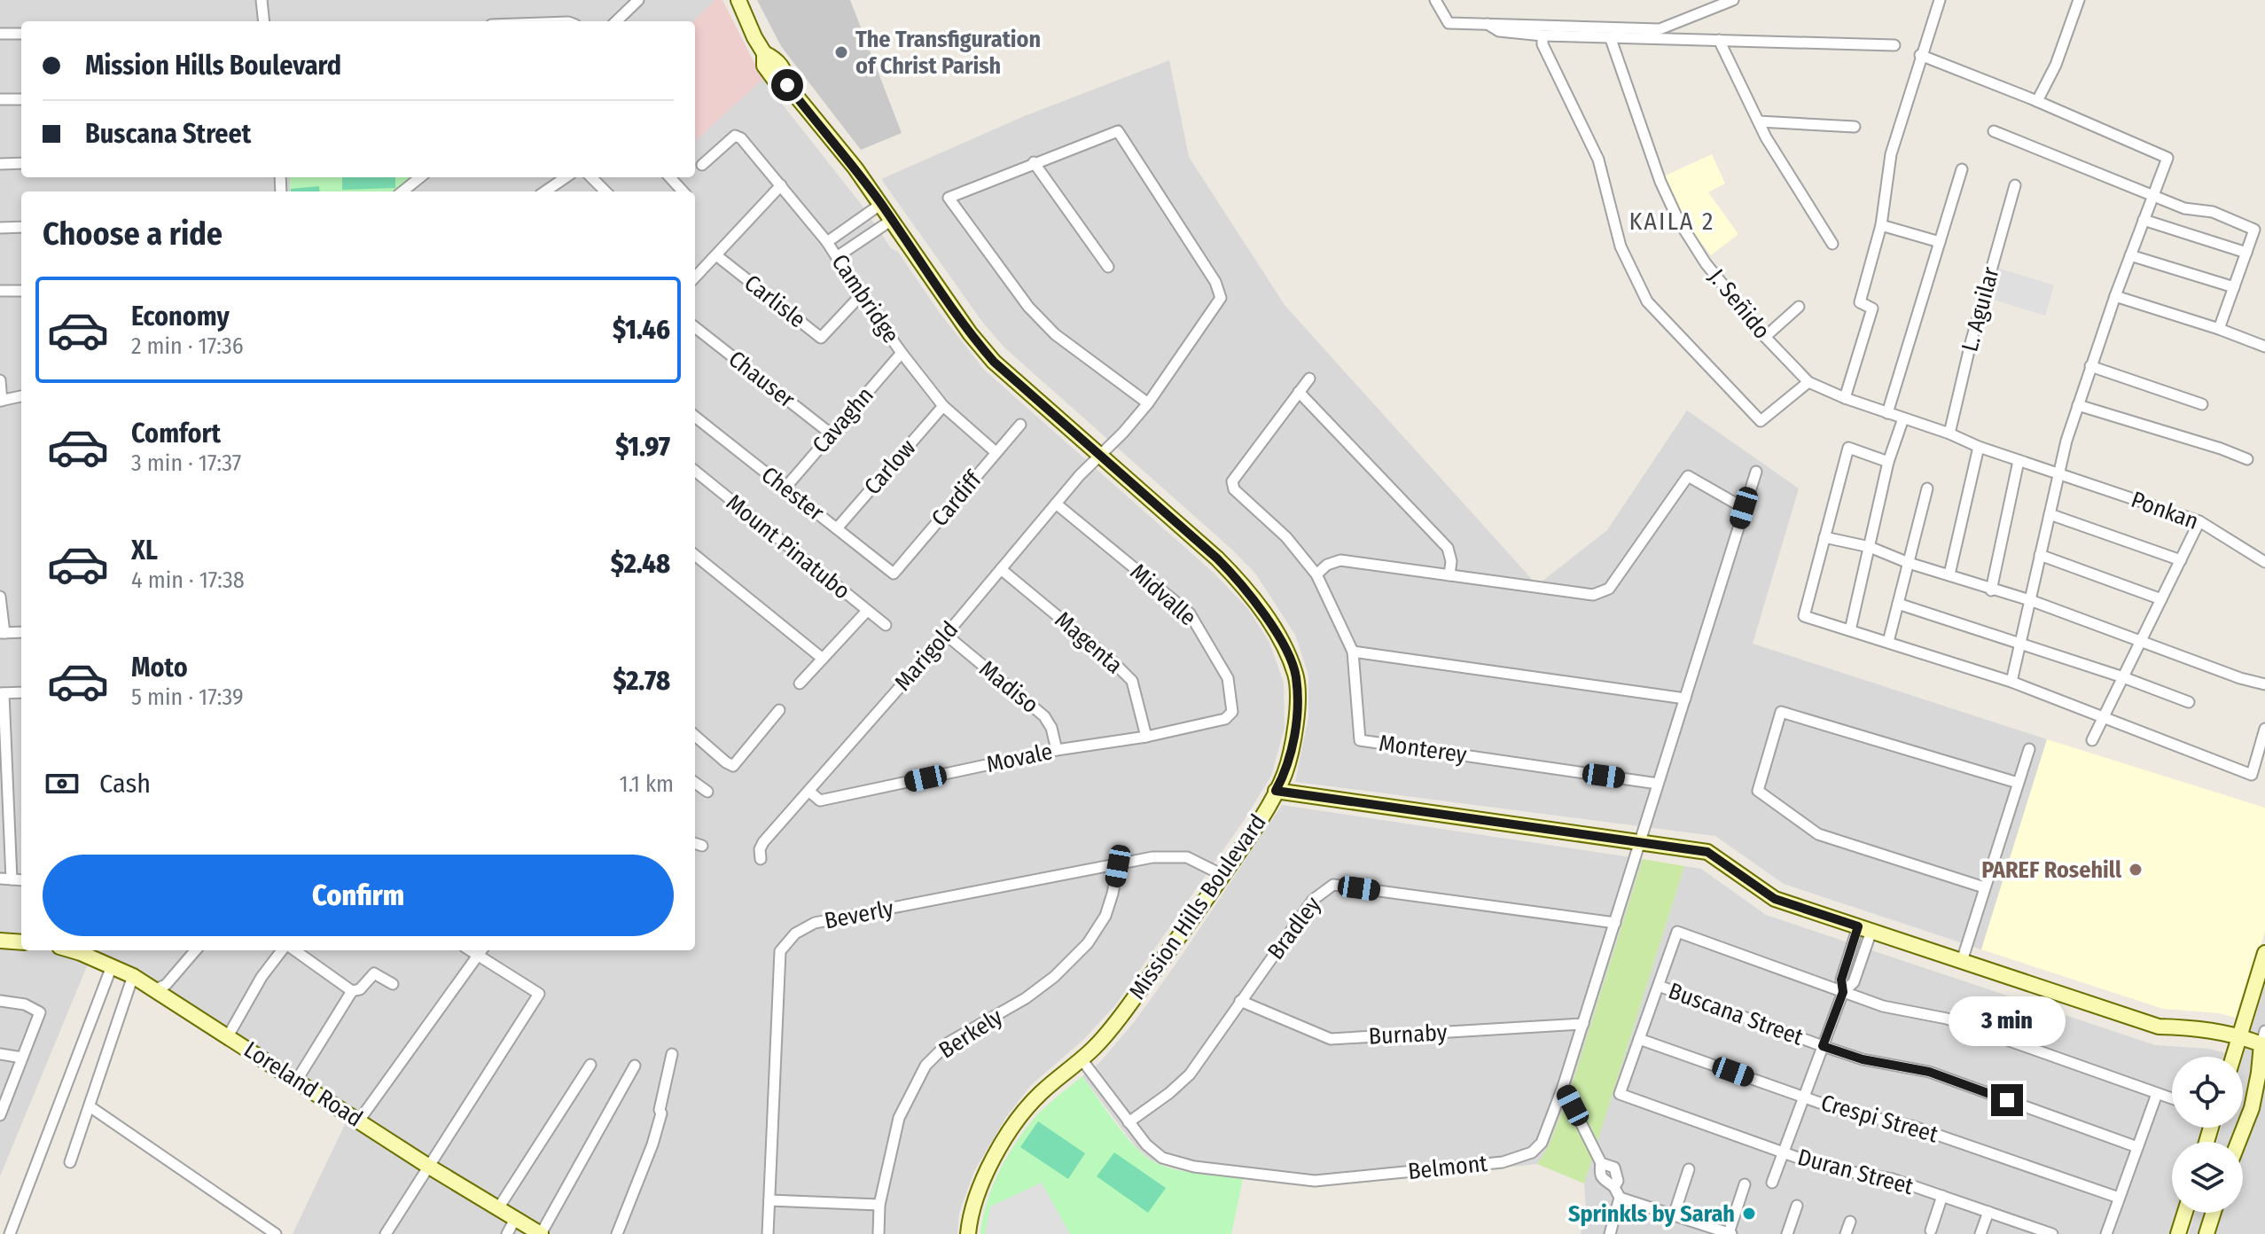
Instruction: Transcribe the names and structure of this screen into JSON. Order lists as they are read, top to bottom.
{
  "streets": {
    "street": [
      "Cambridge",
      "Carlisle",
      "J. Señido",
      "L. Aguilar",
      "Chauser",
      "Cavaghn",
      "Carlow",
      "Chester",
      "Cardiff",
      "Ponkan",
      "Mount Pinatubo",
      "Midvalle",
      "Magenta",
      "Marigold",
      "Madiso",
      "Monterey",
      "Movale",
      "Mission Hills Boulevard",
      "Beverly",
      "Bradley",
      "Buscana Street",
      "Berkely",
      "Burnaby",
      "Loreland Road",
      "Crespi Street",
      "Belmont",
      "Duran Street"
    ]
  },
  "crossings": [
    ["Cambridge", "Carlisle"],
    ["Cambridge", "Cavaghn"],
    ["Cambridge", "Carlow"],
    ["Cambridge", "Cardiff"],
    ["J. Señido", "L. Aguilar"],
    ["J. Señido", "Ponkan"],
    ["Chauser", "Cavaghn"],
    ["Cavaghn", "Chester"],
    ["Carlow", "Chester"],
    ["Chester", "Cardiff"],
    ["Midvalle", "Marigold"],
    ["Midvalle", "Movale"],
    ["Magenta", "Marigold"],
    ["Magenta", "Movale"],
    ["Marigold", "Madiso"],
    ["Marigold", "Movale"],
    ["Marigold", "Mission Hills Boulevard"],
    ["Madiso", "Movale"],
    ["Monterey", "Belmont"],
    ["Mission Hills Boulevard", "Beverly"],
    ["Mission Hills Boulevard", "Belmont"],
    ["Beverly", "Berkely"],
    ["Bradley", "Burnaby"],
    ["Bradley", "Belmont"],
    ["Burnaby", "Belmont"],
    ["Crespi Street", "Duran Street"]
  ],
  "districts": ["KAILA 2"],
  "places": ["The Transfiguration of Christ Parish", "PAREF Rosehill", "Sprinkls by Sarah"],
  "page": {
    "banner": ["Mission Hills Boulevard", "Buscana Street"],
    "heading": "Choose a ride",
    "list": [
      {
        "name": "Economy",
        "note": "2 min · 17:36",
        "value": "$1.46"
      },
      {
        "name": "Comfort",
        "note": "3 min · 17:37",
        "value": "$1.97"
      },
      {
        "name": "XL",
        "note": "4 min · 17:38",
        "value": "$2.48"
      },
      {
        "name": "Moto",
        "note": "5 min · 17:39",
        "value": "$2.78"
      }
    ],
    "pay": ["Cash", "1.1 km"],
    "buttons": "Confirm",
    "bubble": "3 min"
  }
}
